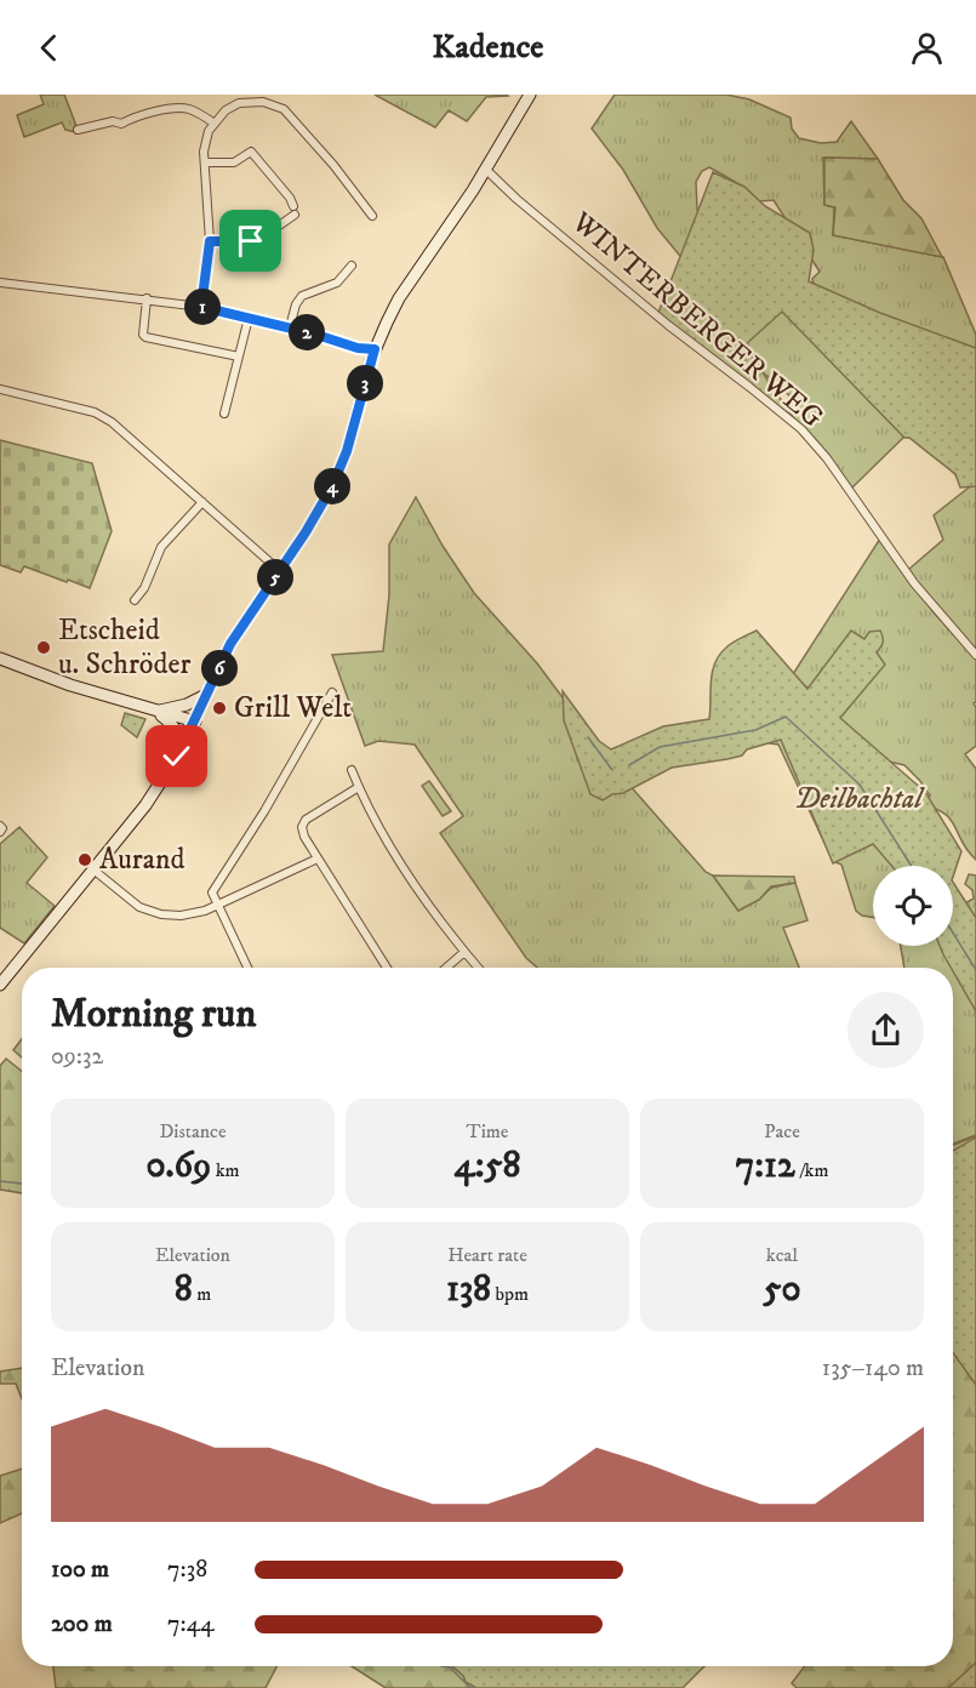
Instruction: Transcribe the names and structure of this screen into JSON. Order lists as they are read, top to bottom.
{
  "streets": {
    "street": ["WINTERBERGER WEG"]
  },
  "parks": ["Deilbachtal"],
  "places": ["Etscheid u. Schröder", "Grill Welt", "Aurand"],
  "page": {
    "header": "Kadence",
    "pins": [
      "1",
      "2",
      "3",
      "4",
      "5",
      "6"
    ],
    "heading": ["Morning run", "09:32"],
    "stats": [
      ["Distance", "0.69 km"],
      ["Time", "4:58"],
      ["Pace", "7:12 /km"],
      ["Elevation", "8 m"],
      ["Heart rate", "138 bpm"],
      ["kcal", "50"]
    ],
    "chart": ["Elevation", "135–140 m"],
    "list": [
      {
        "name": "100 m",
        "note": "7:38"
      },
      {
        "name": "200 m",
        "note": "7:44"
      }
    ]
  }
}
